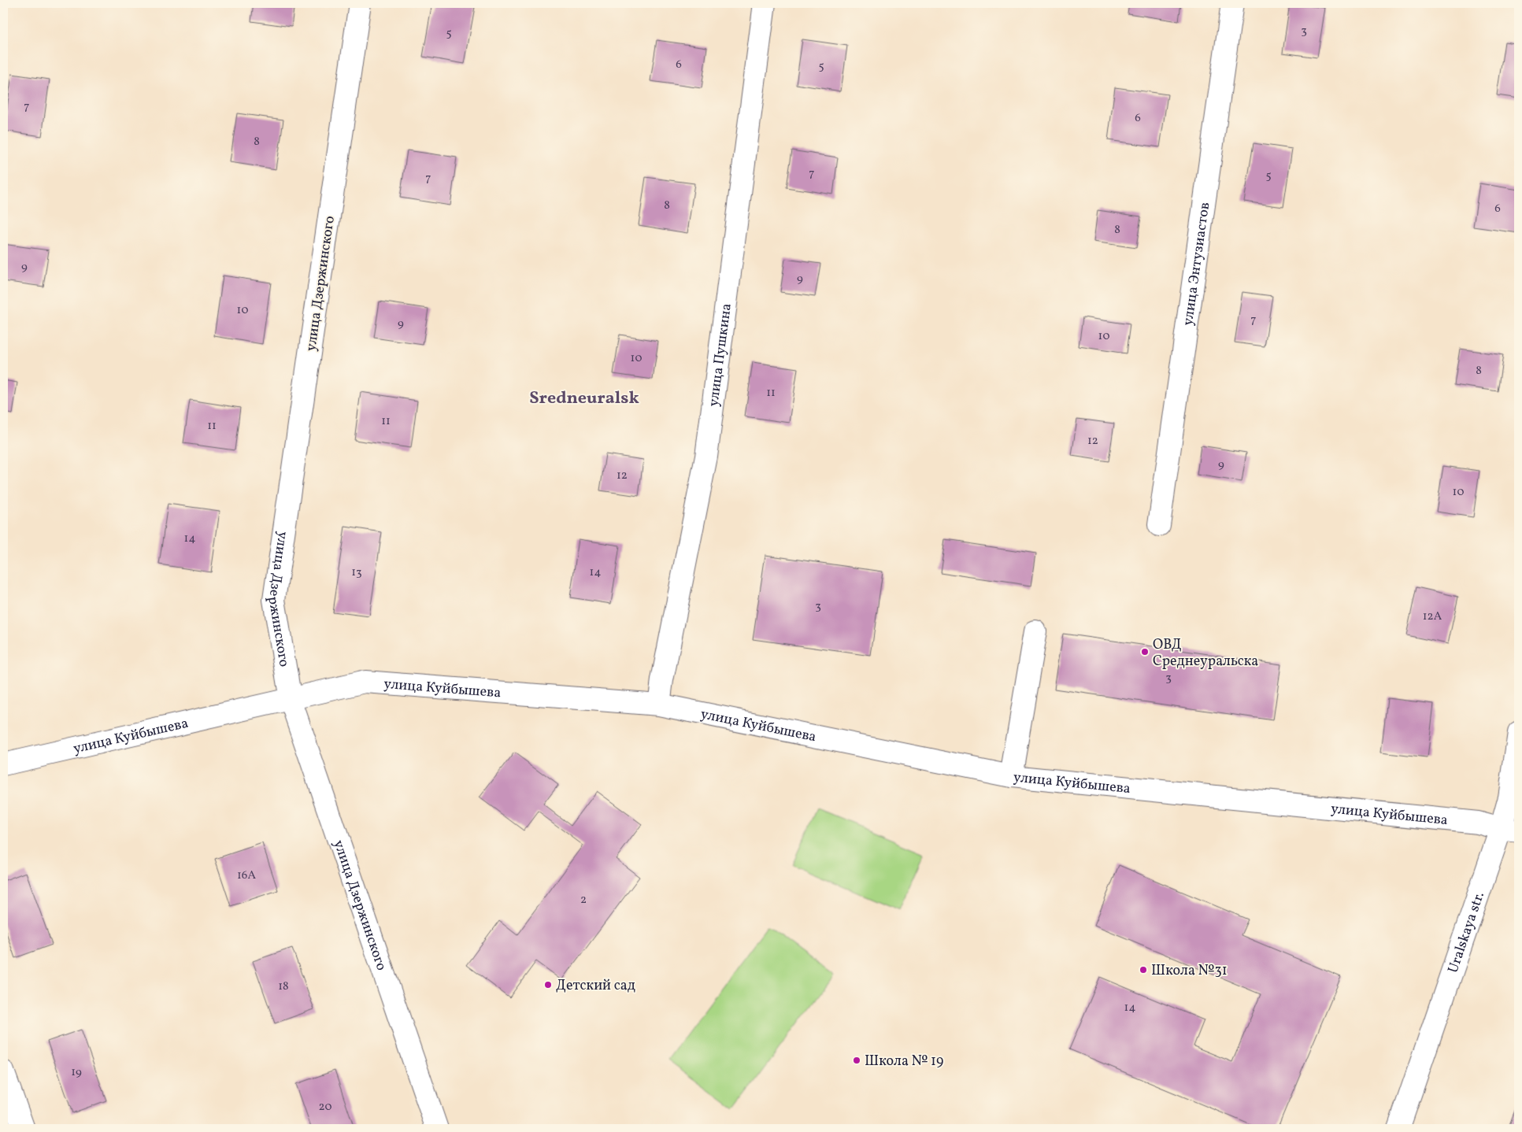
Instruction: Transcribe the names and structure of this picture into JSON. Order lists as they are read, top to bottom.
{
  "streets": {
    "street": [
      "улица Энтузиастов",
      "улица Дзержинского",
      "улица Пушкина",
      "улица Куйбышева",
      "Uralskaya str."
    ]
  },
  "crossings": [
    ["улица Дзержинского", "улица Куйбышева"],
    ["улица Пушкина", "улица Куйбышева"],
    ["улица Куйбышева", "Uralskaya str."]
  ],
  "districts": ["Sredneuralsk"],
  "places": [
    "ОВД Среднеуральска",
    "Школа №31",
    "Детский сад",
    "Школа № 19"
  ],
  "house_numbers": [
    "3",
    "5",
    "6",
    "5",
    "7",
    "6",
    "8",
    "7",
    "5",
    "7",
    "8",
    "6",
    "8",
    "9",
    "9",
    "10",
    "7",
    "9",
    "10",
    "10",
    "8",
    "11",
    "11",
    "11",
    "12",
    "9",
    "12",
    "10",
    "14",
    "13",
    "14",
    "3",
    "12А",
    "3",
    "16А",
    "2",
    "18",
    "14",
    "19",
    "20"
  ]
}
